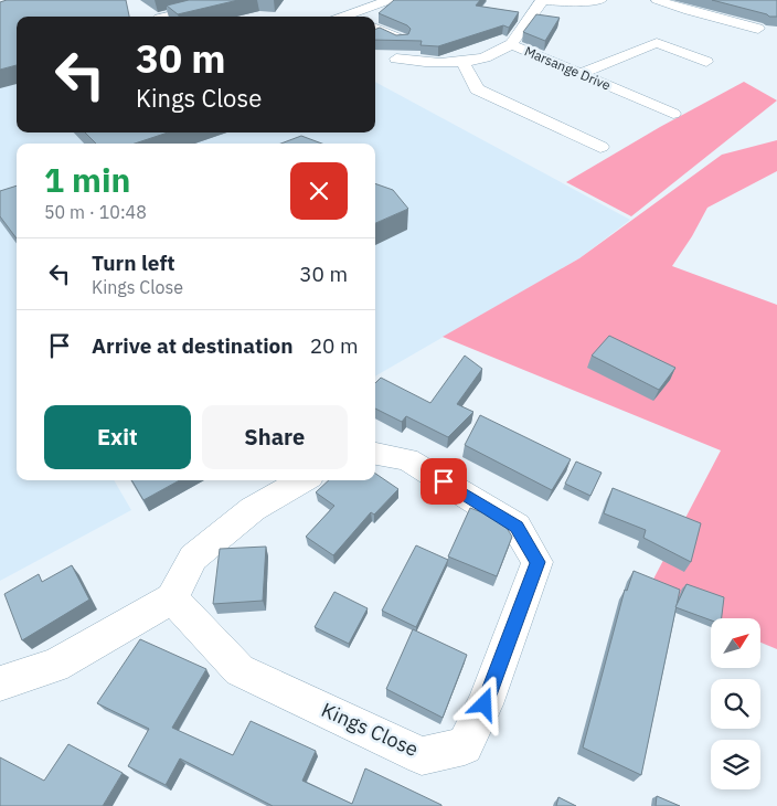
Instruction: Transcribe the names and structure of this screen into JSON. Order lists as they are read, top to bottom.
{
  "streets": {
    "street": ["Marsange Drive", "Kings Close"]
  },
  "north": "top right",
  "page": {
    "turn": ["30 m", "Kings Close"],
    "heading": ["1 min", "50 m · 10:48"],
    "list": [
      {
        "name": "Turn left",
        "note": "Kings Close",
        "value": "30 m"
      },
      {
        "name": "Arrive at destination",
        "value": "20 m"
      }
    ],
    "buttons": ["Exit", "Share"]
  }
}
